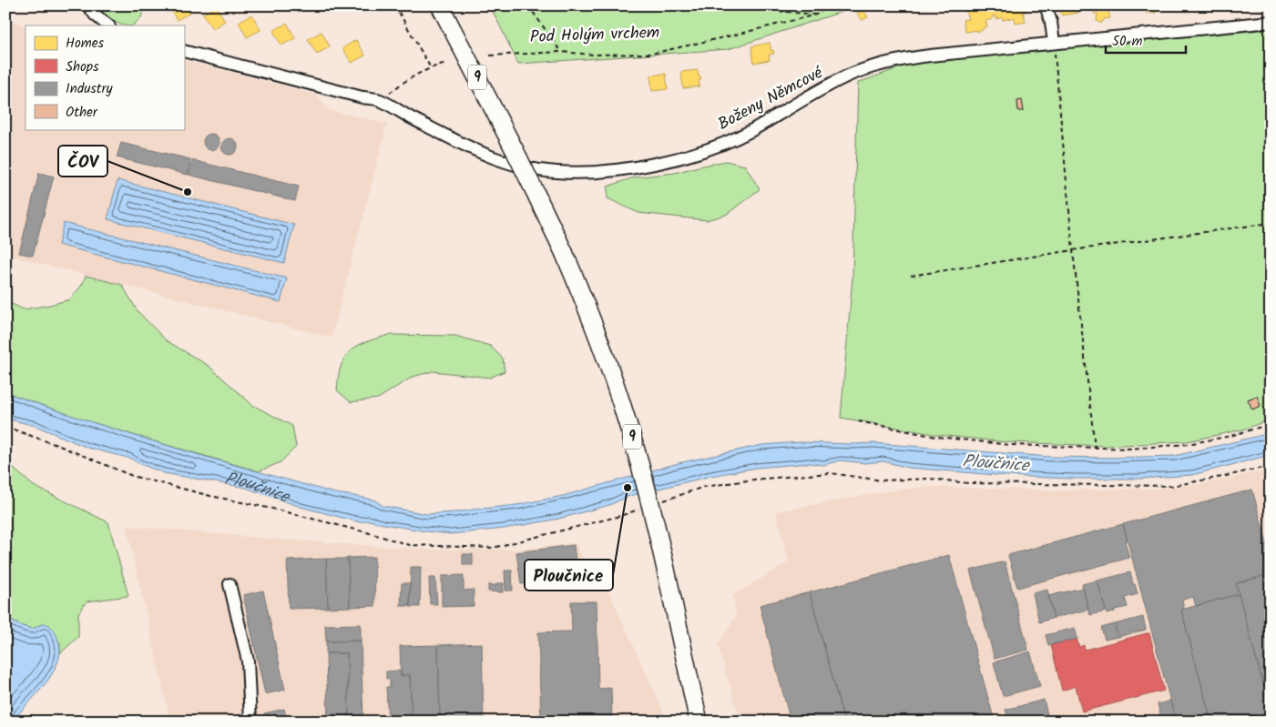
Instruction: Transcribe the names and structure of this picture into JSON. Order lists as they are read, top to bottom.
{
  "streets": {
    "main road": ["9"],
    "street": ["Boženy Němcové"],
    "path": ["Pod Holým vrchem"]
  },
  "water": ["Ploučnice"],
  "places": ["ČOV", "Ploučnice"],
  "legend": [
    "Homes",
    "Shops",
    "Industry",
    "Other"
  ],
  "scale_bar": "50 m"
}
